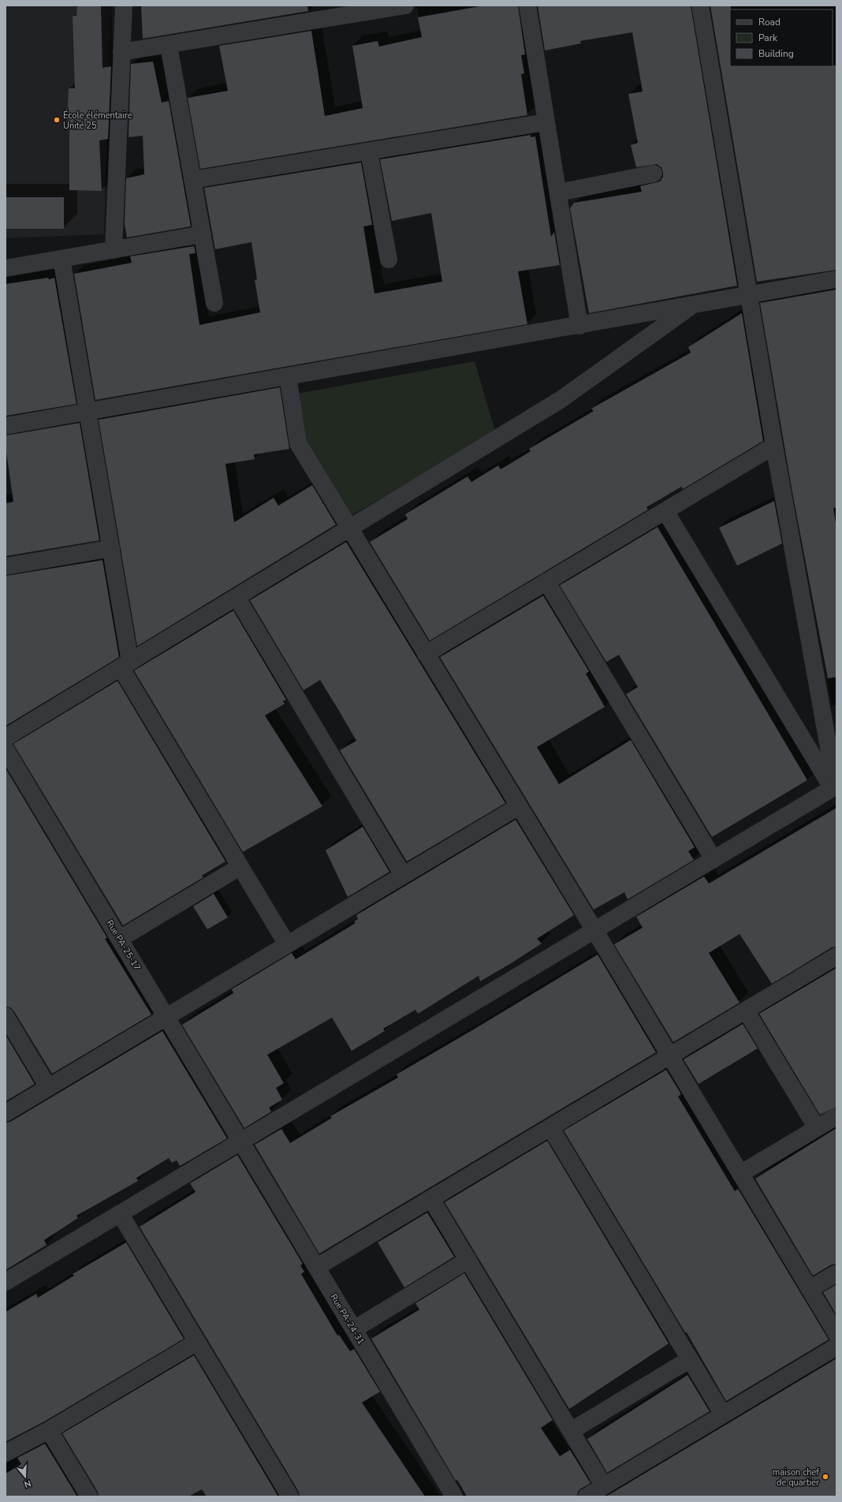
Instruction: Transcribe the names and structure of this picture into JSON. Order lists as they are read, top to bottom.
{
  "streets": {
    "street": ["Rue PA-25-17", "Rue PA-24-31"]
  },
  "crossings": [
    ["Rue PA-25-17", "Rue PA-24-31"]
  ],
  "places": ["École élémentaire Unité 25", "maison chef de quartier"],
  "legend": ["Road", "Park", "Building"],
  "north": "bottom"
}
